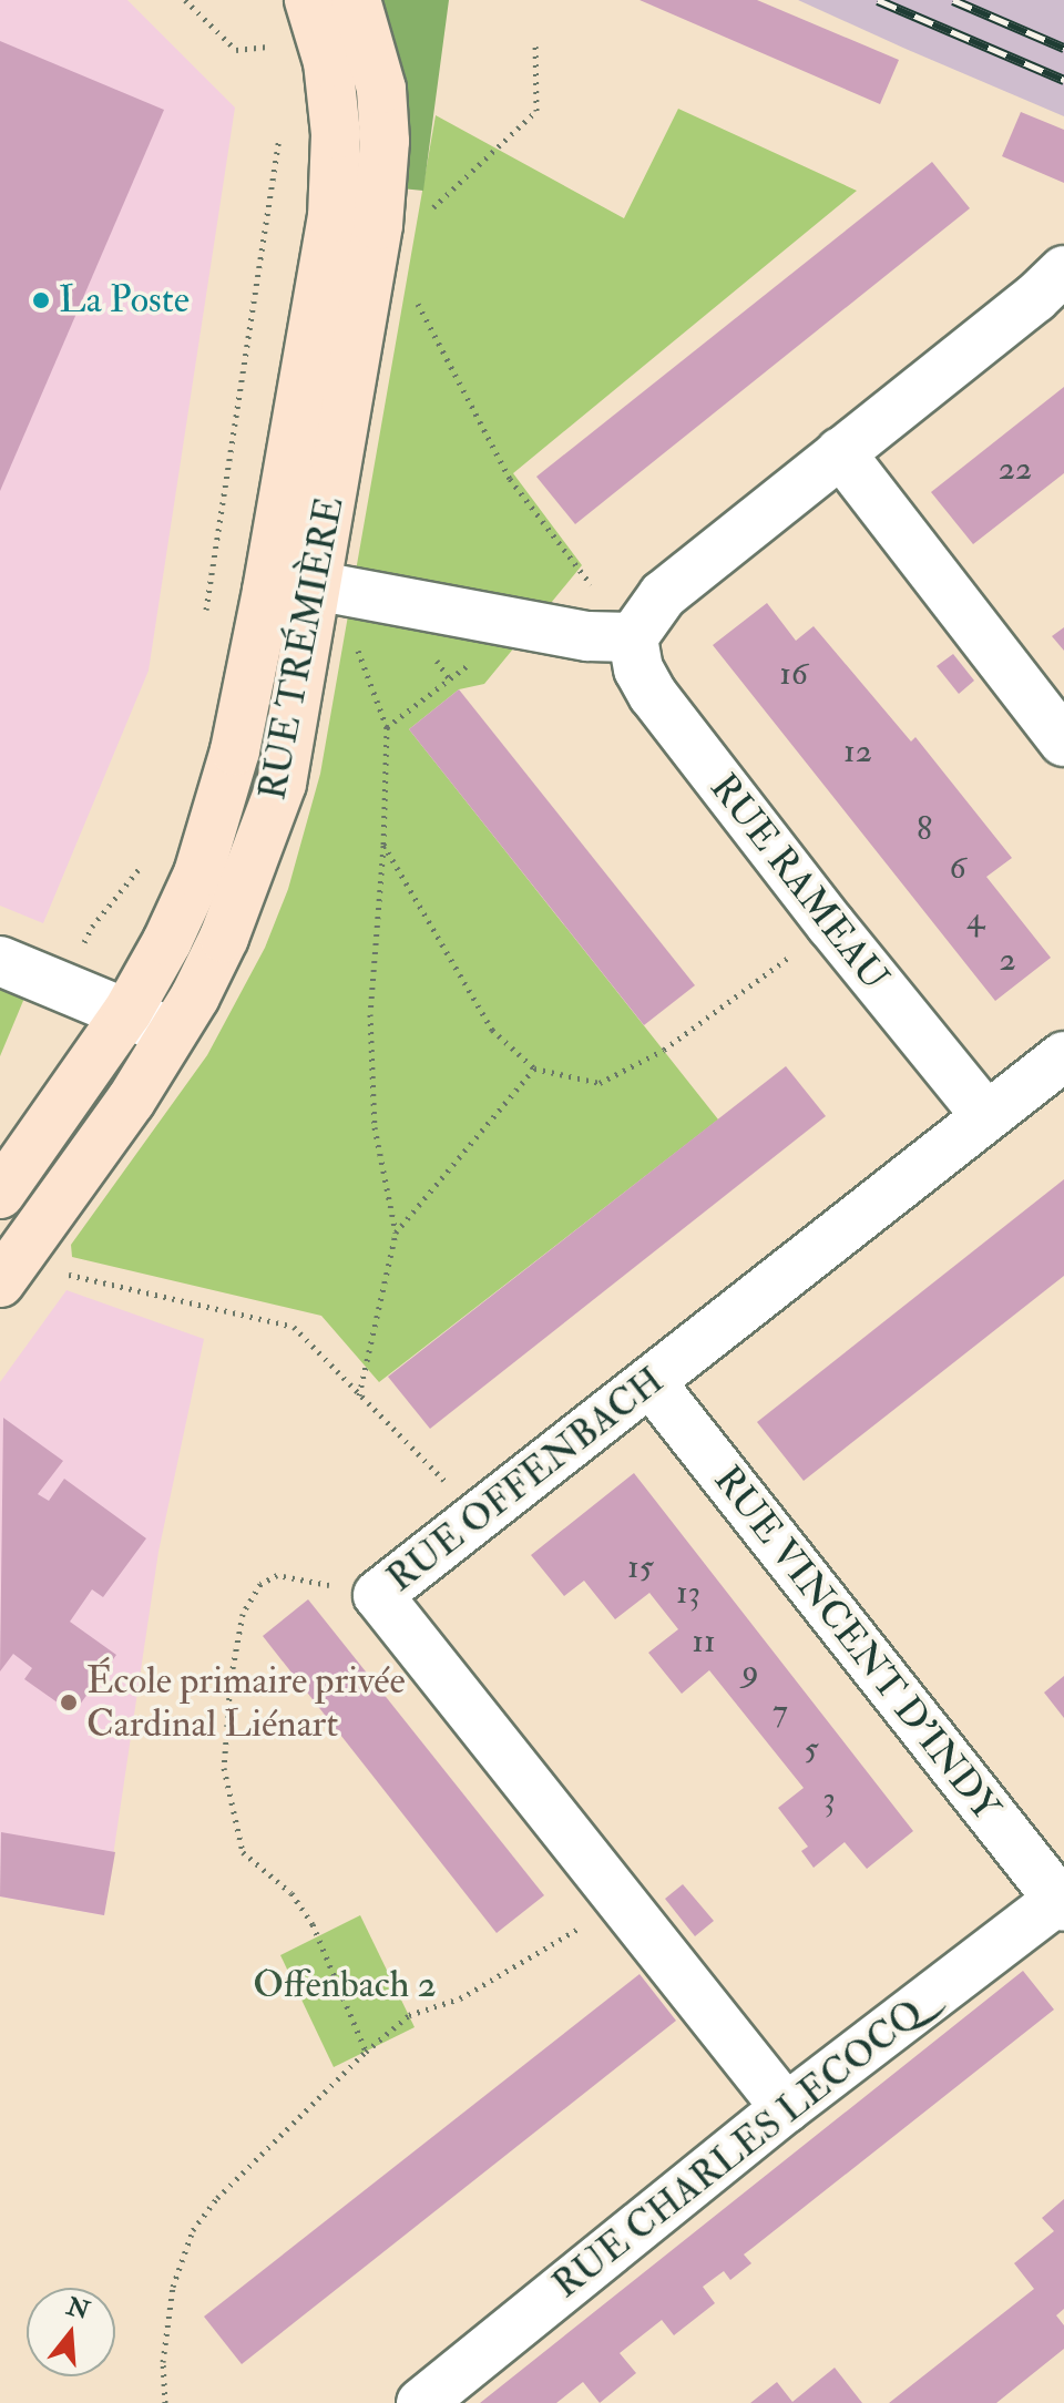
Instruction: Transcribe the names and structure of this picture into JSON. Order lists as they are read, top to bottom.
{
  "streets": {
    "main road": ["RUE TRÉMIÈRE"],
    "street": [
      "RUE RAMEAU",
      "RUE OFFENBACH",
      "RUE VINCENT D'INDY",
      "RUE CHARLES LECOCQ"
    ]
  },
  "crossings": [
    ["RUE RAMEAU", "RUE OFFENBACH"],
    ["RUE OFFENBACH", "RUE VINCENT D'INDY"],
    ["RUE OFFENBACH", "RUE CHARLES LECOCQ"],
    ["RUE VINCENT D'INDY", "RUE CHARLES LECOCQ"]
  ],
  "parks": ["Offenbach 2"],
  "places": ["La Poste", "École primaire privée Cardinal Liénart"],
  "house_numbers": [
    "22",
    "16",
    "12",
    "8",
    "6",
    "4",
    "2",
    "15",
    "13",
    "11",
    "9",
    "7",
    "5",
    "3"
  ],
  "north": "top"
}
